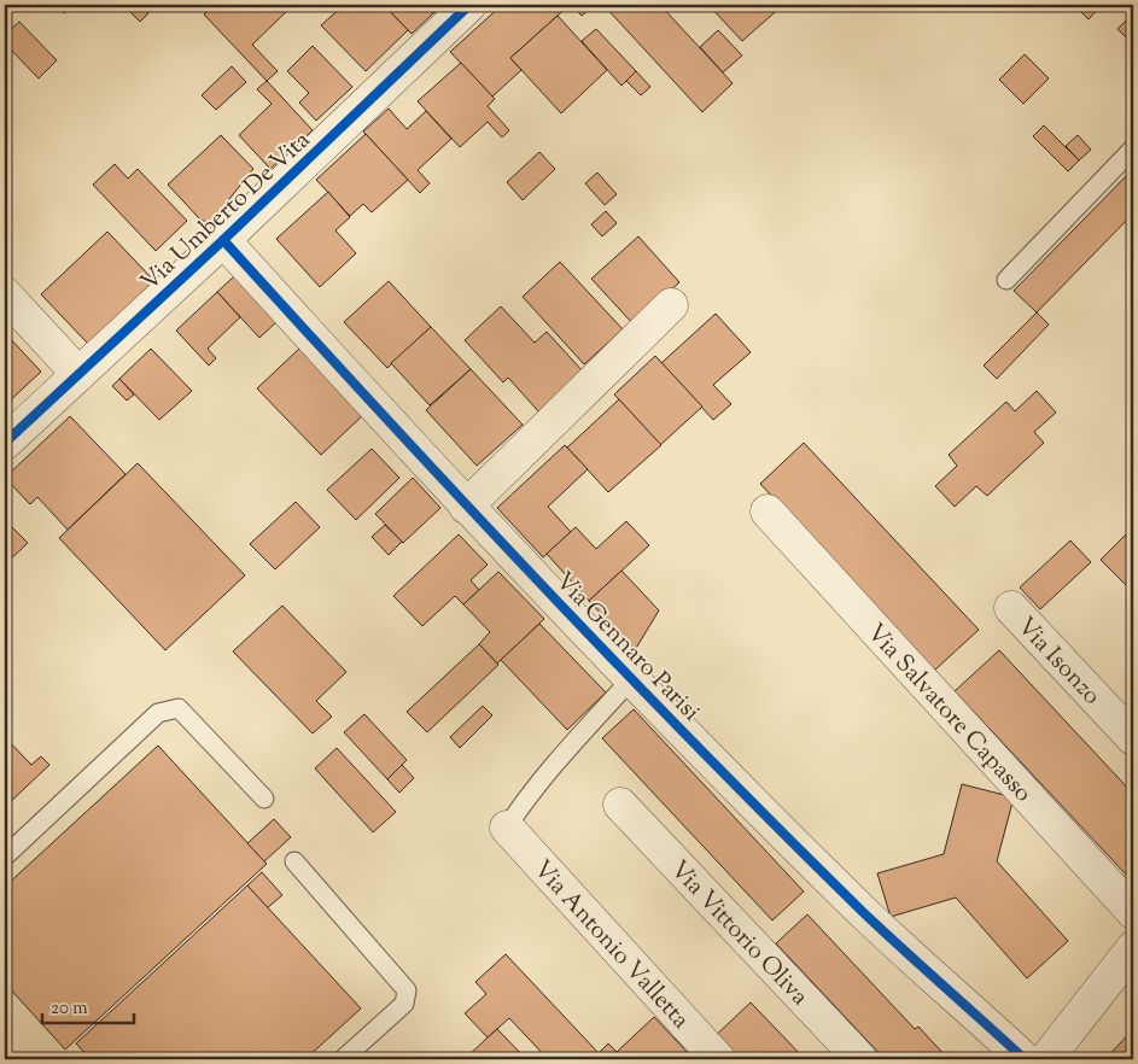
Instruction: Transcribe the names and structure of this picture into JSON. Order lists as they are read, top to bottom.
{
  "streets": {
    "street": [
      "Via Umberto De Vita",
      "Via Gennaro Parisi",
      "Via Isonzo",
      "Via Salvatore Capasso",
      "Via Vittorio Oliva",
      "Via Antonio Valletta"
    ]
  },
  "crossings": [
    ["Via Umberto De Vita", "Via Gennaro Parisi"]
  ],
  "scale_bar": "20 m"
}
